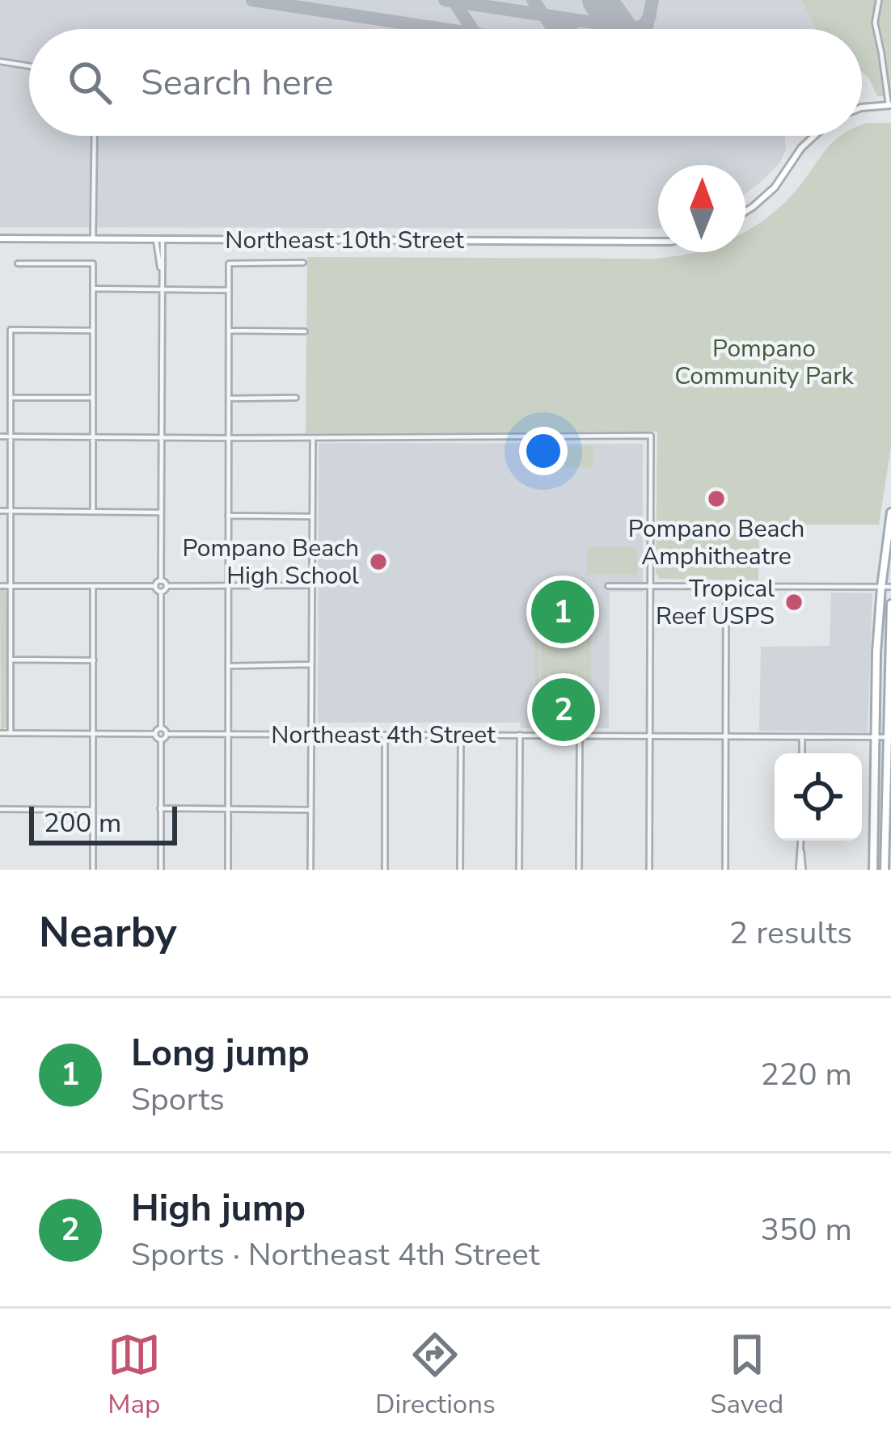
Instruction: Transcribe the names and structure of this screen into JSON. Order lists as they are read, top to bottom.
{
  "streets": {
    "street": ["Northeast 10th Street", "Northeast 4th Street"]
  },
  "parks": ["Pompano Community Park"],
  "places": ["Pompano Beach Amphitheatre", "Pompano Beach High School", "Tropical Reef USPS"],
  "scale_bar": "200 m",
  "north": "top",
  "page": {
    "search": "Search here",
    "pins": ["1", "2"],
    "scale": "200 m",
    "heading": ["Nearby", "2 results"],
    "list": [
      {
        "mark": "1",
        "name": "Long jump",
        "note": "Sports",
        "value": "220 m"
      },
      {
        "mark": "2",
        "name": "High jump",
        "note": "Sports · Northeast 4th Street",
        "value": "350 m"
      }
    ],
    "nav": ["Map", "Directions", "Saved"]
  }
}
